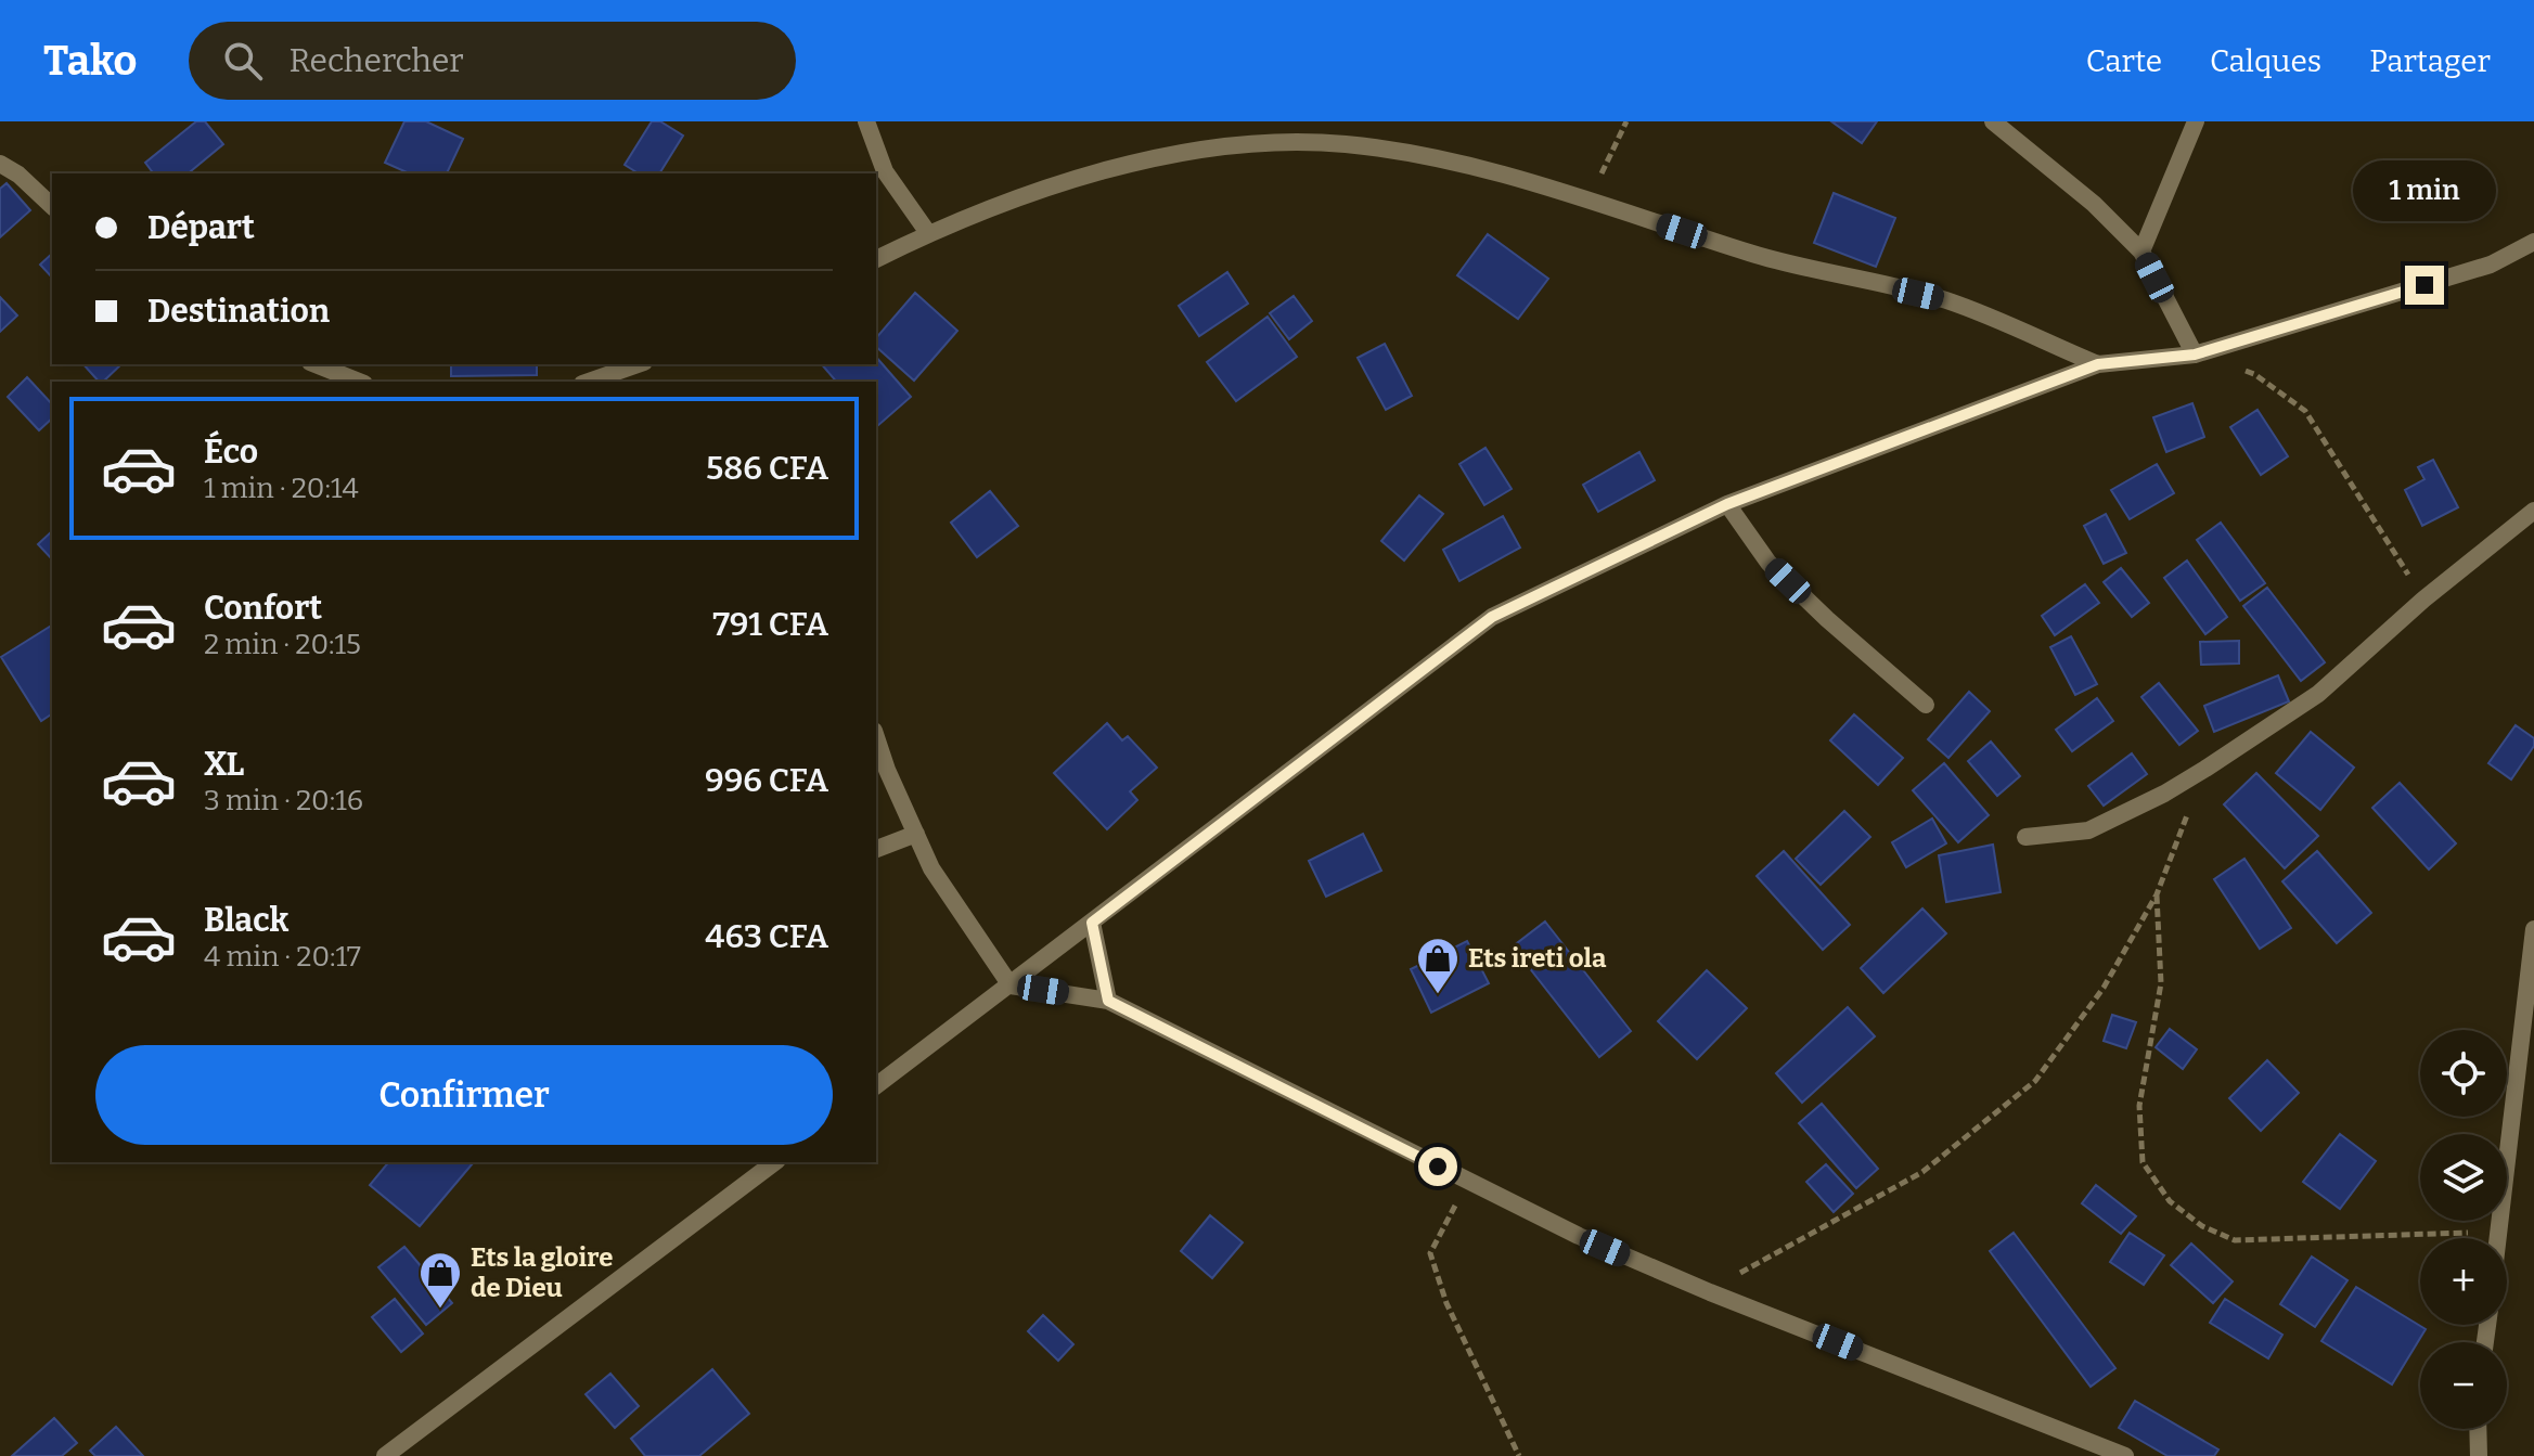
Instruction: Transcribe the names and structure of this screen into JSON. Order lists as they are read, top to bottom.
{
  "places": {
    "shop": ["Ets ireti ola", "Ets la gloire de Dieu"]
  },
  "page": {
    "header": "Tako",
    "search": "Rechercher",
    "nav": ["Carte", "Calques", "Partager"],
    "bubble": "1 min",
    "banner": ["Départ", "Destination"],
    "list": [
      {
        "name": "Éco",
        "note": "1 min · 20:14",
        "value": "586 CFA"
      },
      {
        "name": "Confort",
        "note": "2 min · 20:15",
        "value": "791 CFA"
      },
      {
        "name": "XL",
        "note": "3 min · 20:16",
        "value": "996 CFA"
      },
      {
        "name": "Black",
        "note": "4 min · 20:17",
        "value": "463 CFA"
      }
    ],
    "buttons": "Confirmer",
    "map_buttons": ["+", "−"]
  }
}
